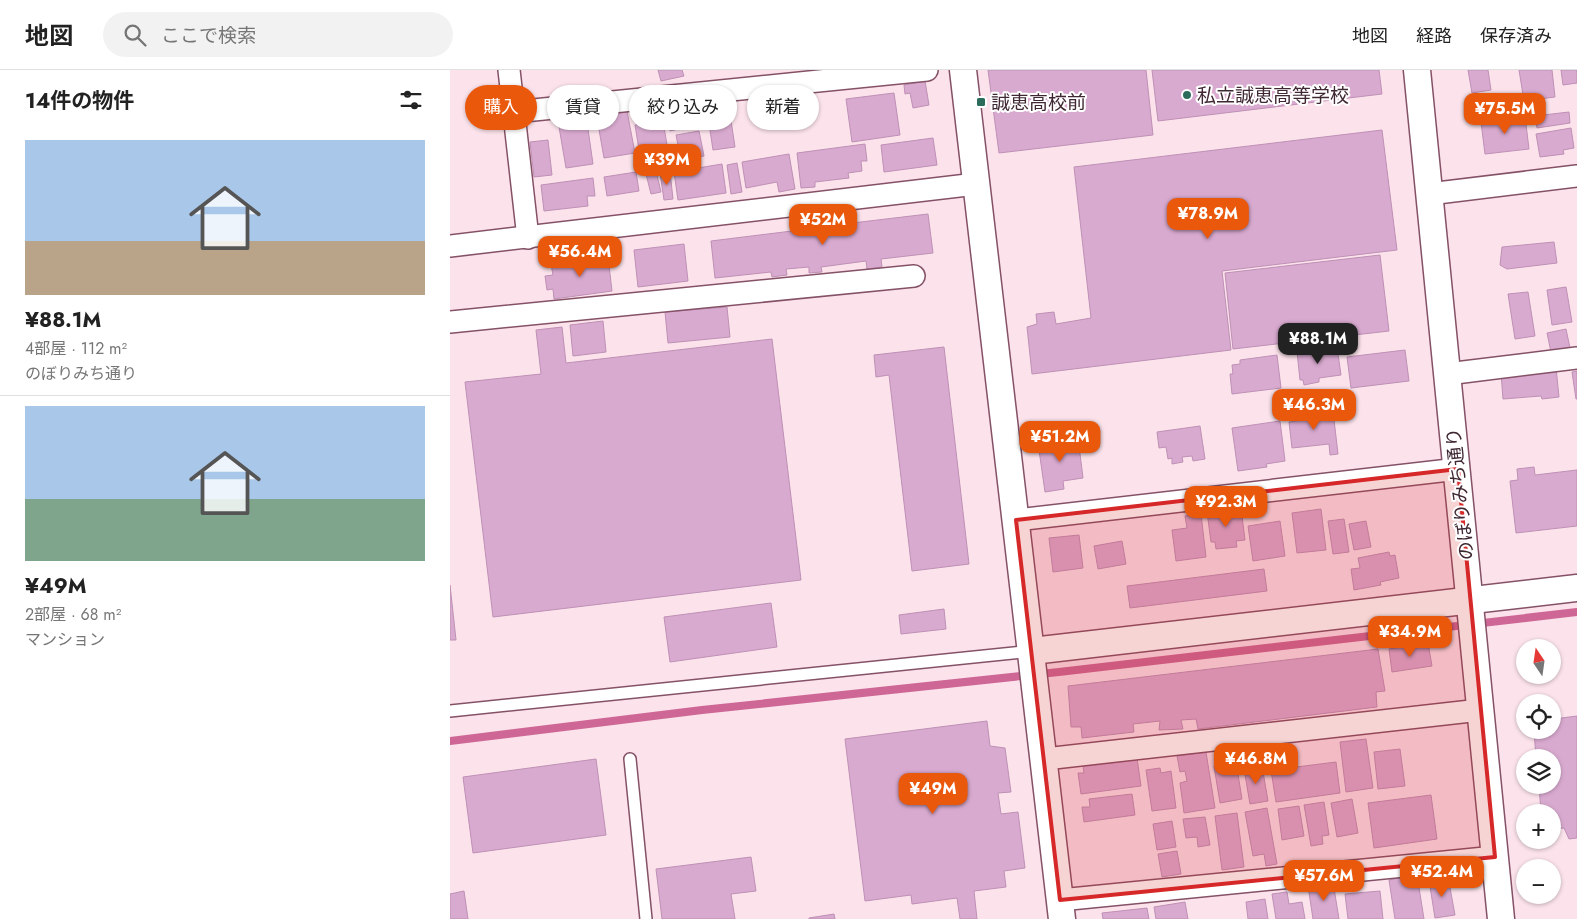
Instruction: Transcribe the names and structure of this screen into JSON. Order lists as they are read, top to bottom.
{
  "streets": {
    "street": ["のぼりみち通り"]
  },
  "places": {
    "other": ["私立誠恵高等学校"],
    "transit": ["誠恵高校前"]
  },
  "north": "top",
  "page": {
    "header": "地図",
    "search": "ここで検索",
    "nav": ["地図", "経路", "保存済み"],
    "heading": "14件の物件",
    "chip": [
      "購入",
      "賃貸",
      "絞り込み",
      "新着"
    ],
    "price": [
      "¥75.5M",
      "¥39M",
      "¥78.9M",
      "¥52M",
      "¥56.4M",
      "¥88.1M",
      "¥46.3M",
      "¥51.2M",
      "¥92.3M",
      "¥34.9M",
      "¥46.8M",
      "¥49M",
      "¥52.4M",
      "¥57.6M"
    ],
    "list": [
      {
        "name": "¥88.1M",
        "note": "4部屋 · 112 m² · のぼりみち通り"
      },
      {
        "name": "¥49M",
        "note": "2部屋 · 68 m² · マンション"
      }
    ],
    "map_buttons": ["+", "−"]
  }
}
